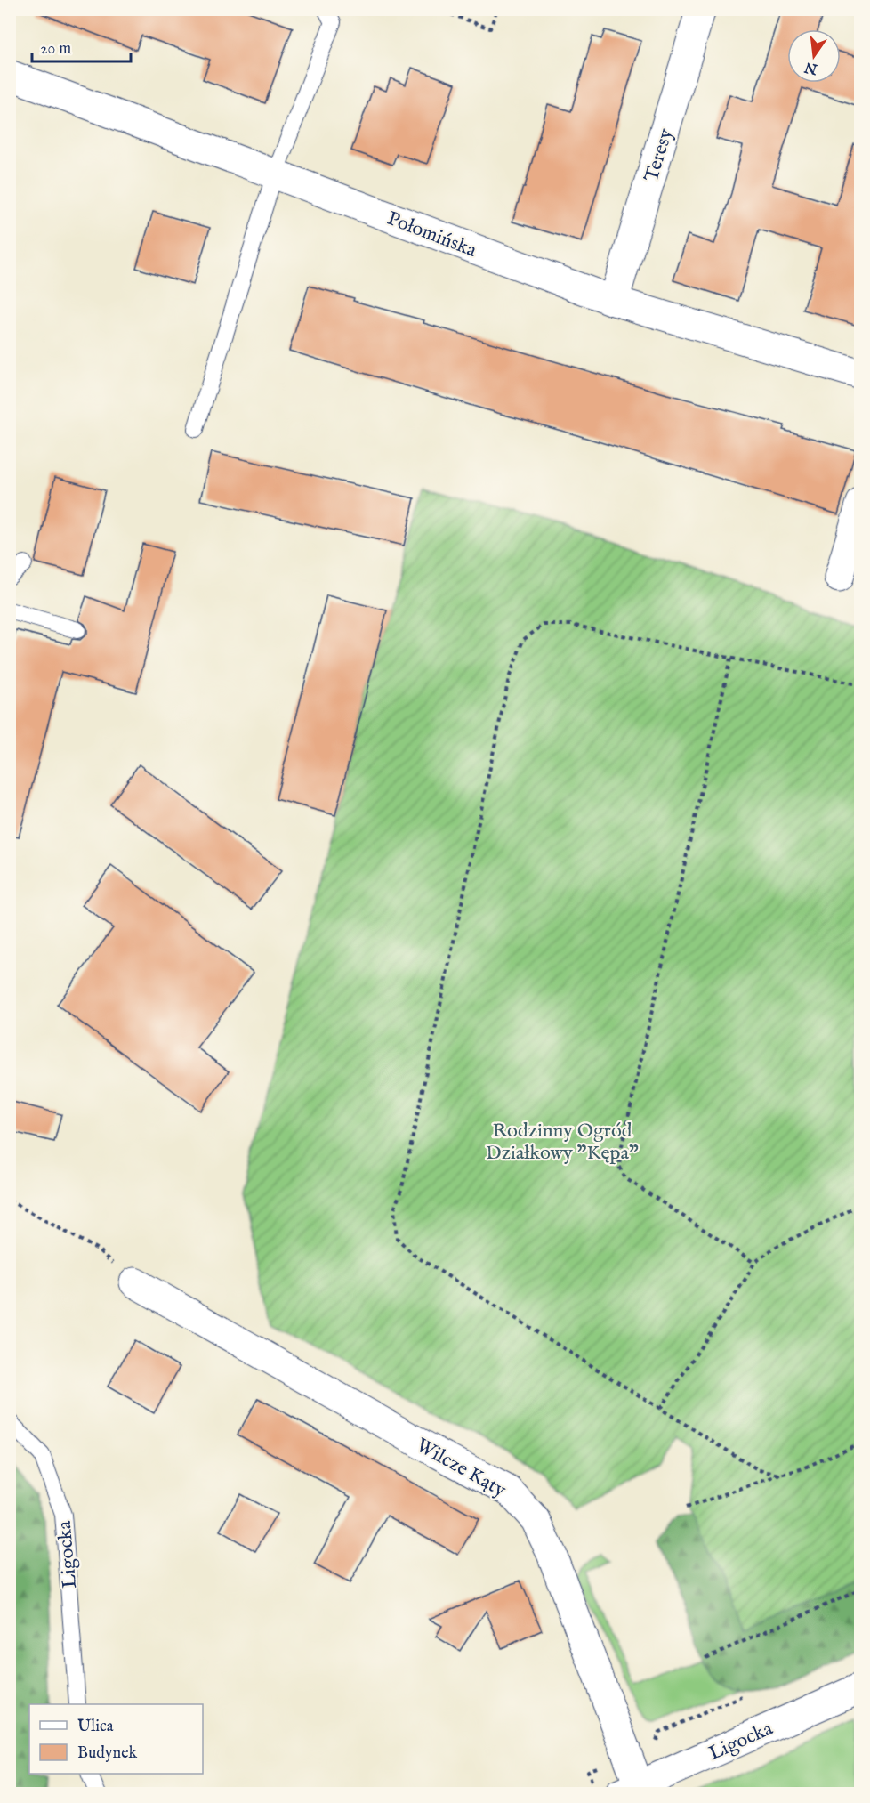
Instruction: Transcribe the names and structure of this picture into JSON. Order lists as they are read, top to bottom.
{
  "streets": {
    "street": [
      "Teresy",
      "Połomińska",
      "Wilcze Kąty",
      "Ligocka"
    ]
  },
  "crossings": [
    ["Teresy", "Połomińska"],
    ["Wilcze Kąty", "Ligocka"]
  ],
  "parks": ["Rodzinny Ogród Działkowy \"Kępa\""],
  "legend": ["Ulica", "Budynek"],
  "scale_bar": "20 m",
  "north": "bottom"
}
